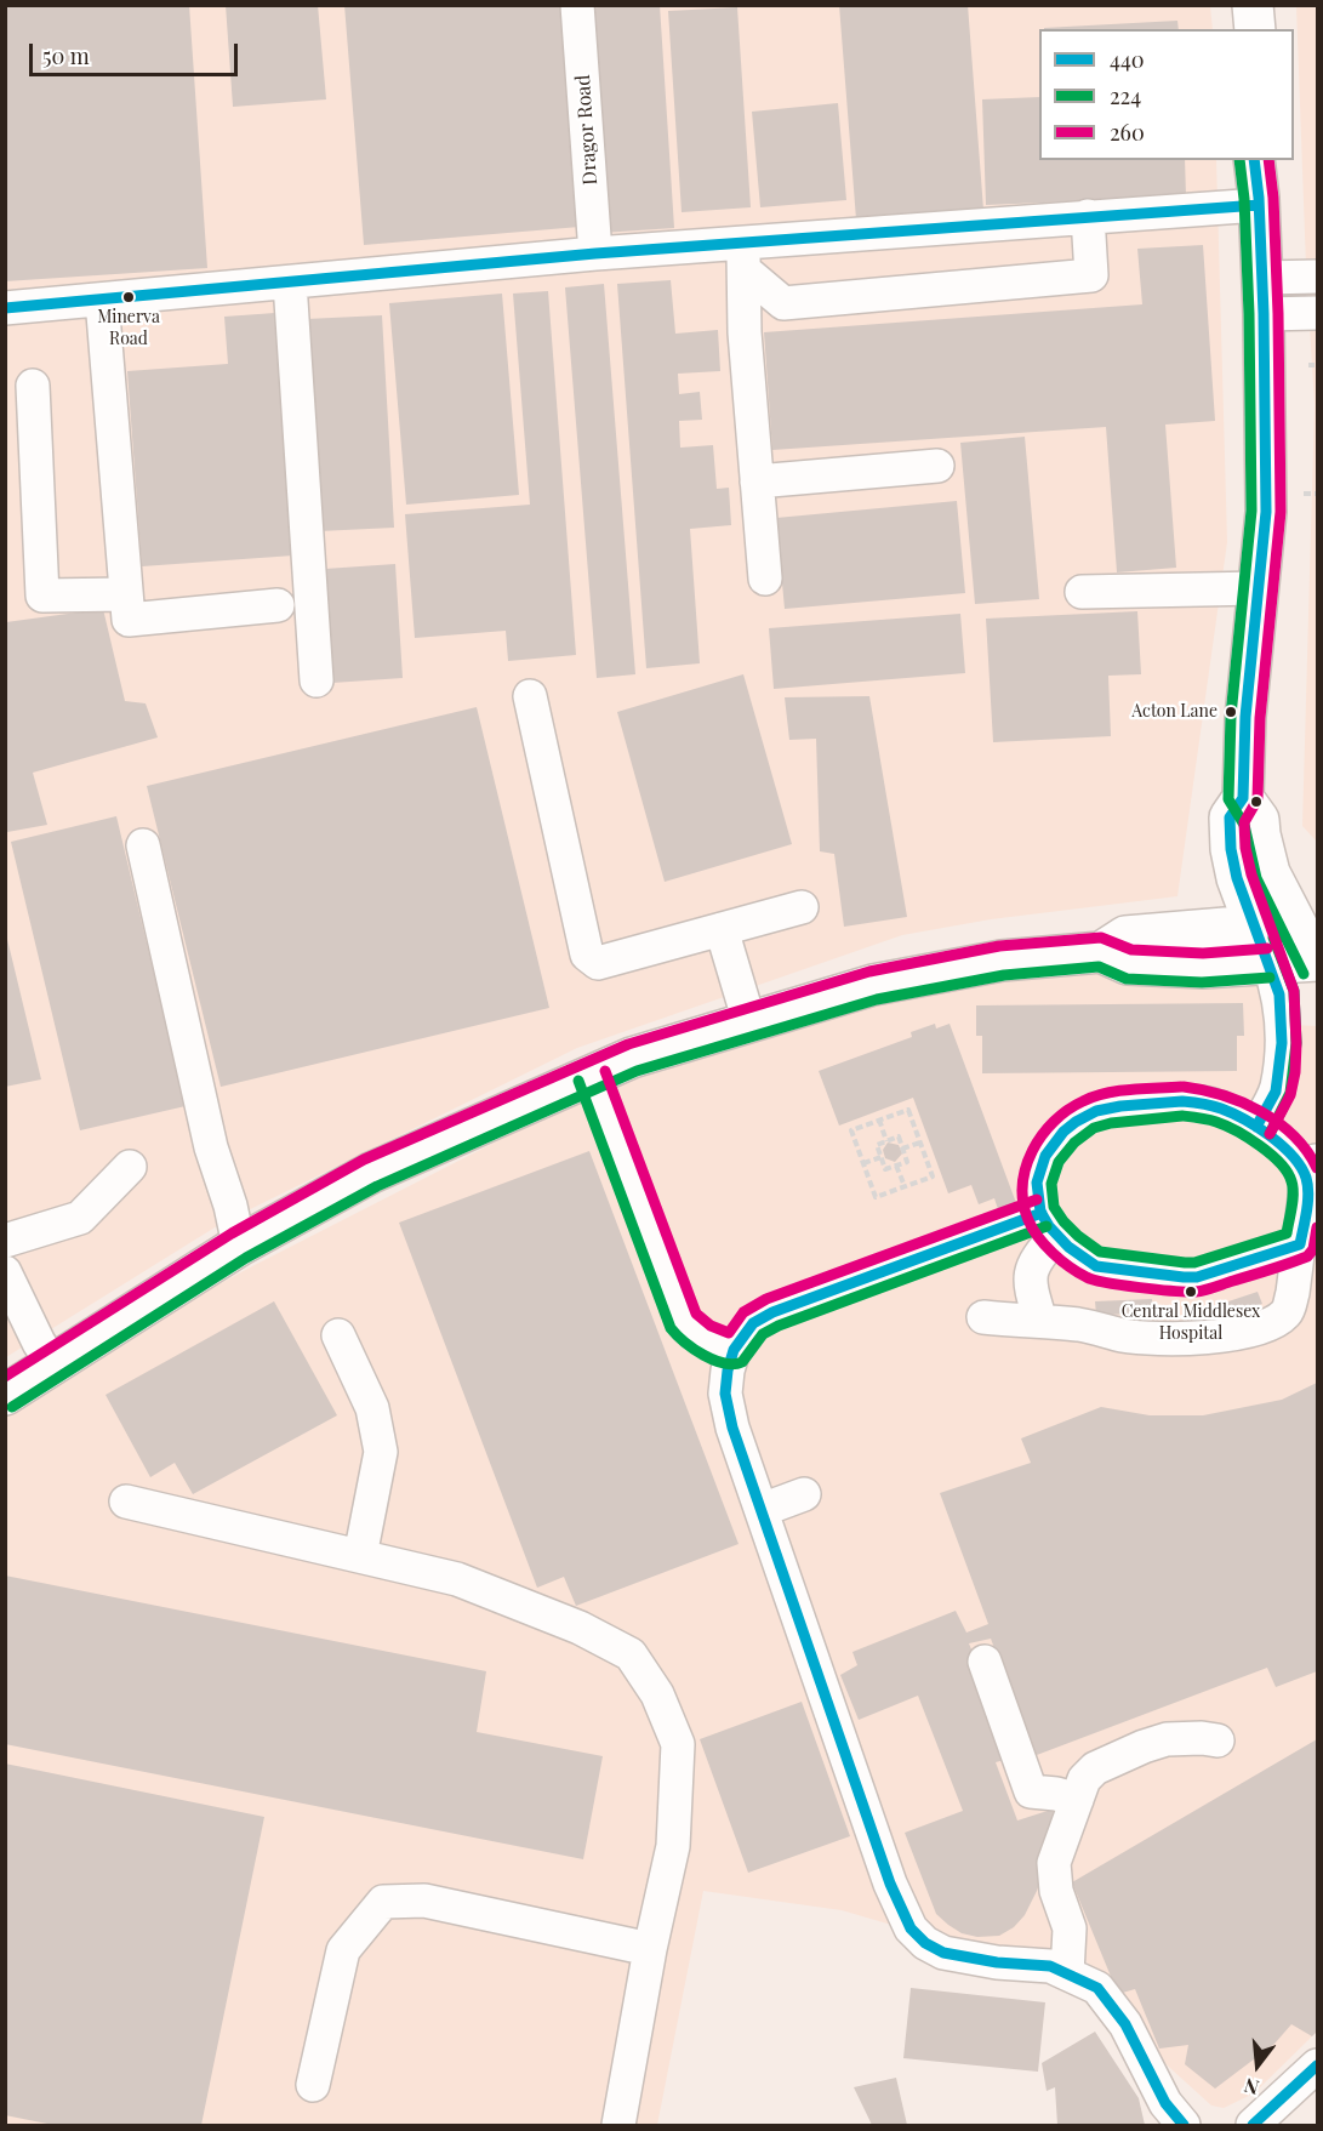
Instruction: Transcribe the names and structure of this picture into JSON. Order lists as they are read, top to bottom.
{
  "streets": {
    "street": ["Dragor Road"]
  },
  "places": ["Minerva Road", "Acton Lane", "Central Middlesex Hospital"],
  "lines": ["transit line 440", "transit line 224", "transit line 260"],
  "legend": ["440", "224", "260"],
  "scale_bar": "50 m",
  "north": "bottom"
}
